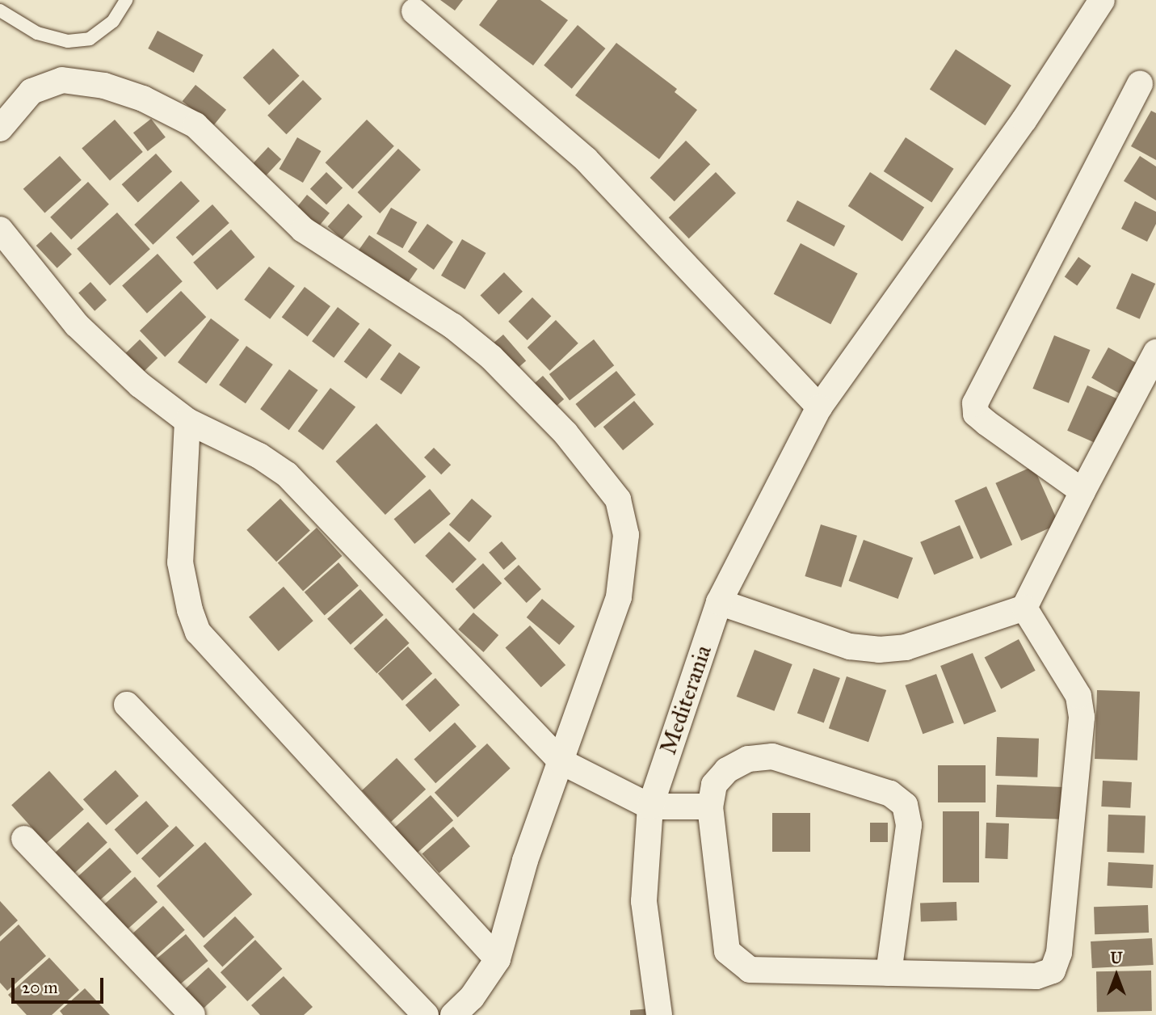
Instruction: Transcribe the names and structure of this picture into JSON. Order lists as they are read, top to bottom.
{
  "streets": {
    "street": ["Mediterania"]
  },
  "scale_bar": "20 m",
  "north": "top"
}
